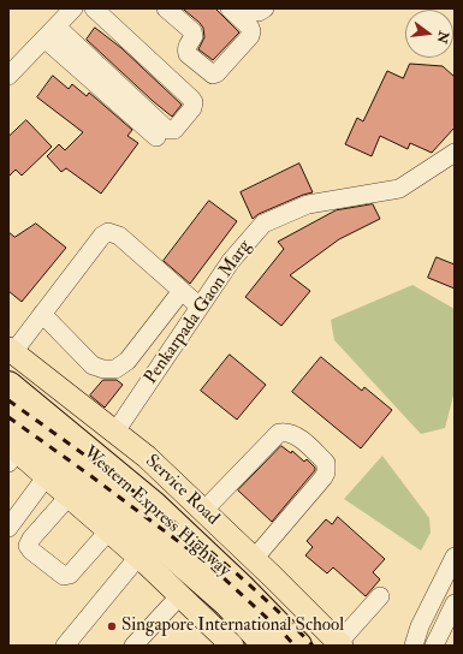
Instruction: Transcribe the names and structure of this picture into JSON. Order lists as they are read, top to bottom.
{
  "streets": {
    "highway": ["Western Express Highway"],
    "main road": ["Service Road"],
    "street": ["Penkarpada Gaon Marg"]
  },
  "crossings": [
    ["Penkarpada Gaon Marg", "Service Road"]
  ],
  "places": ["Singapore International School"],
  "north": "right"
}
